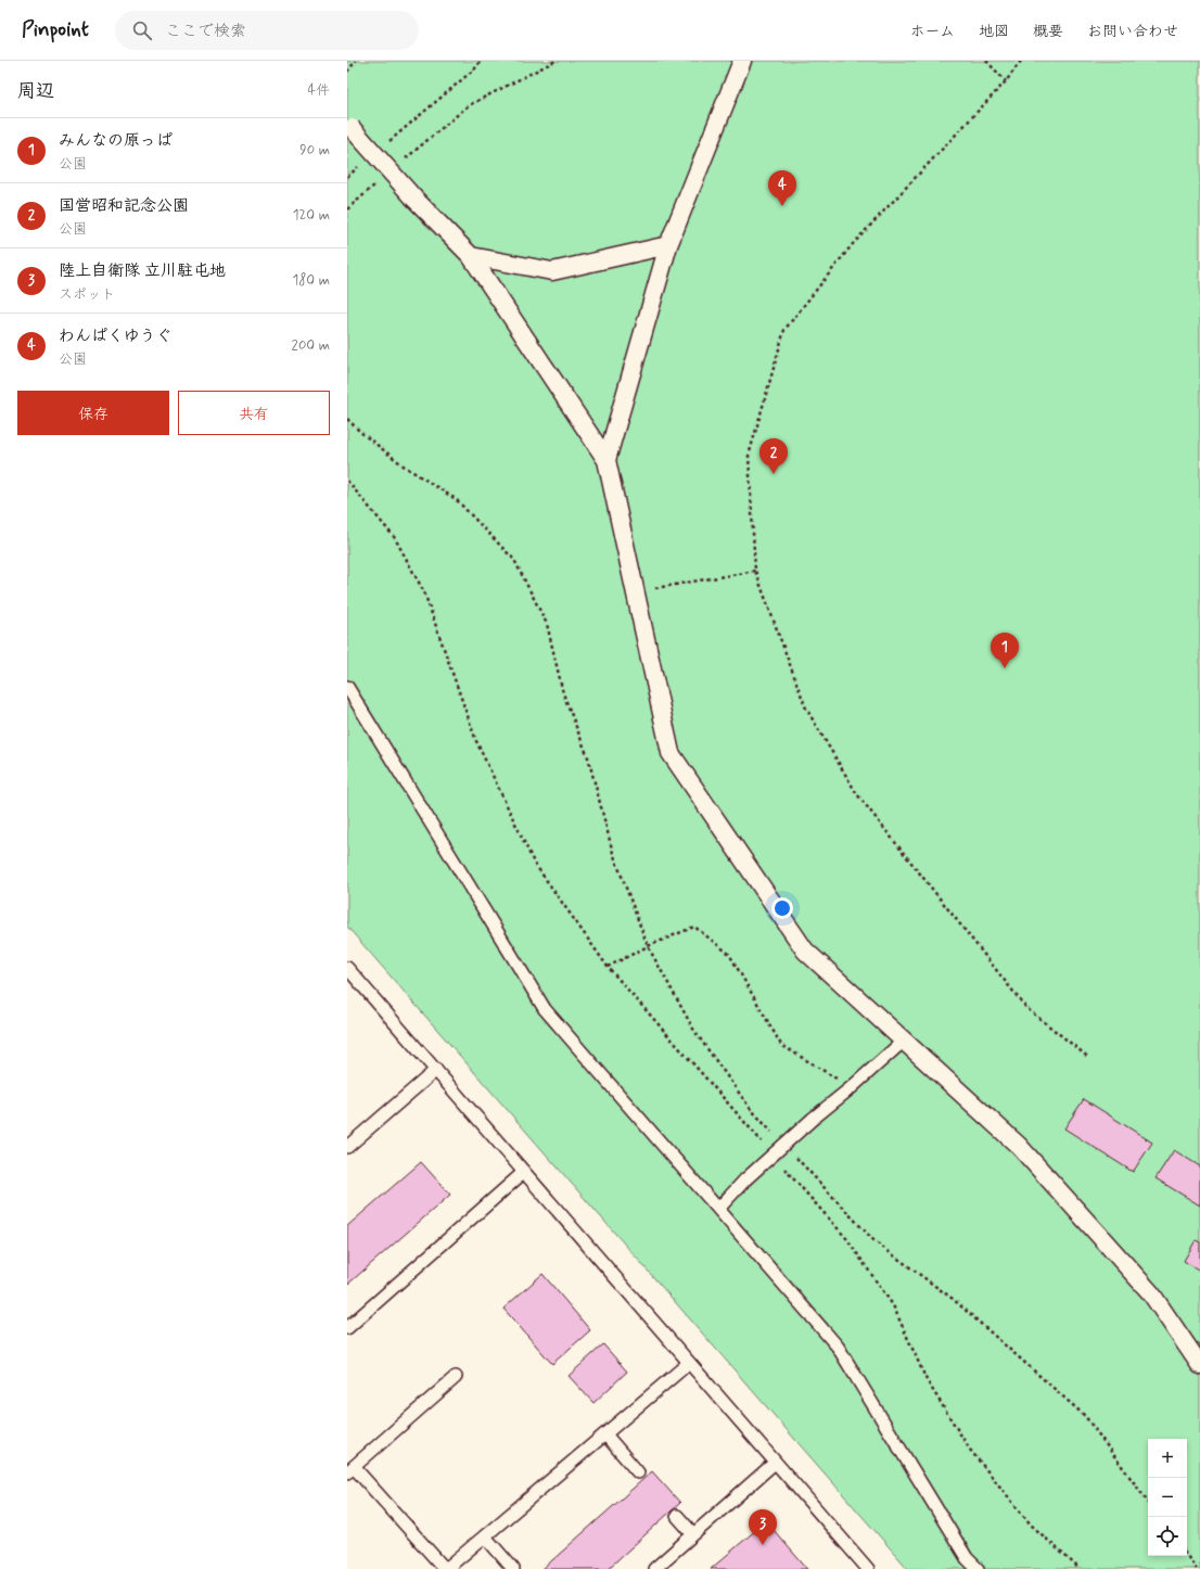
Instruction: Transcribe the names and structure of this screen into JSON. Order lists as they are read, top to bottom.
{
  "page": {
    "header": "Pinpoint",
    "search": "ここで検索",
    "nav": [
      "ホーム",
      "地図",
      "概要",
      "お問い合わせ"
    ],
    "heading": ["周辺", "4件"],
    "list": [
      {
        "mark": "1",
        "name": "みんなの原っぱ",
        "note": "公園",
        "value": "90 m"
      },
      {
        "mark": "2",
        "name": "国営昭和記念公園",
        "note": "公園",
        "value": "120 m"
      },
      {
        "mark": "3",
        "name": "陸上自衛隊 立川駐屯地",
        "note": "スポット",
        "value": "180 m"
      },
      {
        "mark": "4",
        "name": "わんぱくゆうぐ",
        "note": "公園",
        "value": "200 m"
      }
    ],
    "pins": [
      "4",
      "2",
      "1",
      "3"
    ],
    "buttons": ["保存", "共有"],
    "map_buttons": ["+", "−"]
  }
}
